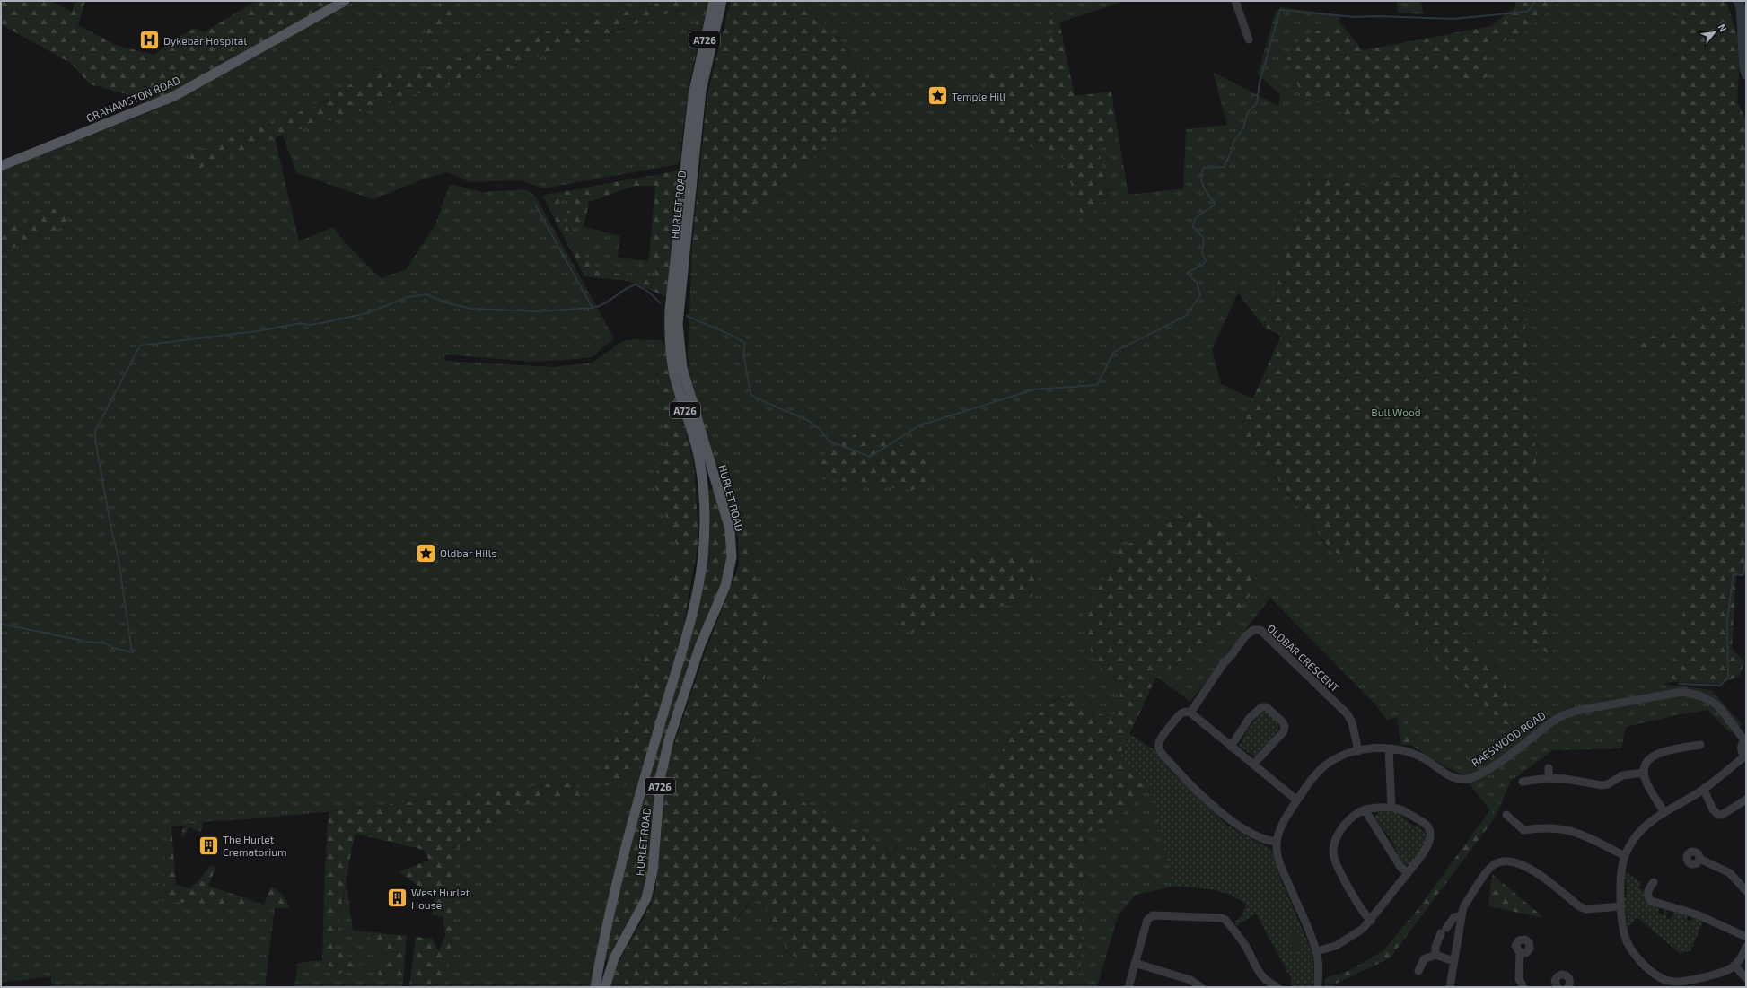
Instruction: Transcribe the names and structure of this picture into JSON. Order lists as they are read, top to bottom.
{
  "streets": {
    "main road": ["A726", "GRAHAMSTON ROAD", "HURLET ROAD"],
    "street": ["OLDBAR CRESCENT", "RAESWOOD ROAD"]
  },
  "crossings": [
    ["OLDBAR CRESCENT", "RAESWOOD ROAD"]
  ],
  "parks": ["Bull Wood"],
  "places": {
    "hospital": ["Dykebar Hospital"],
    "place": ["Temple Hill", "Oldbar Hills"],
    "building": ["The Hurlet Crematorium", "West Hurlet House"]
  },
  "north": "top right"
}
